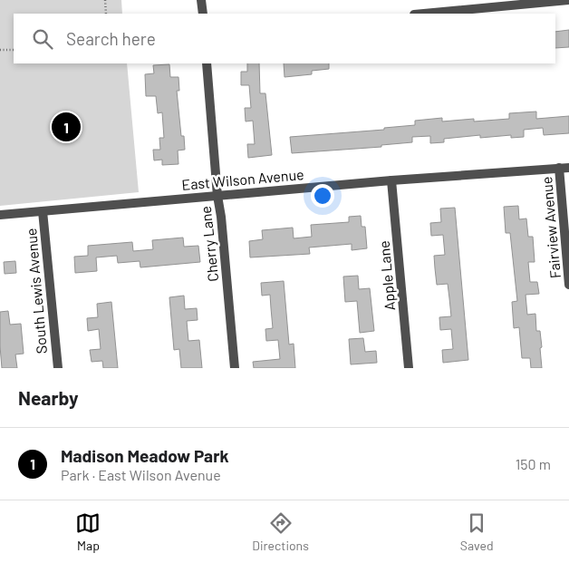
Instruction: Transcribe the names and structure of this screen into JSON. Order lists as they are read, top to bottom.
{
  "streets": {
    "street": [
      "East Wilson Avenue",
      "Fairview Avenue",
      "Cherry Lane",
      "Apple Lane",
      "South Lewis Avenue"
    ]
  },
  "crossings": [
    ["East Wilson Avenue", "Fairview Avenue"],
    ["East Wilson Avenue", "Cherry Lane"],
    ["East Wilson Avenue", "Apple Lane"],
    ["East Wilson Avenue", "South Lewis Avenue"]
  ],
  "page": {
    "search": "Search here",
    "pins": "1",
    "heading": "Nearby",
    "list": [
      {
        "mark": "1",
        "name": "Madison Meadow Park",
        "note": "Park · East Wilson Avenue",
        "value": "150 m"
      }
    ],
    "nav": ["Map", "Directions", "Saved"]
  }
}
